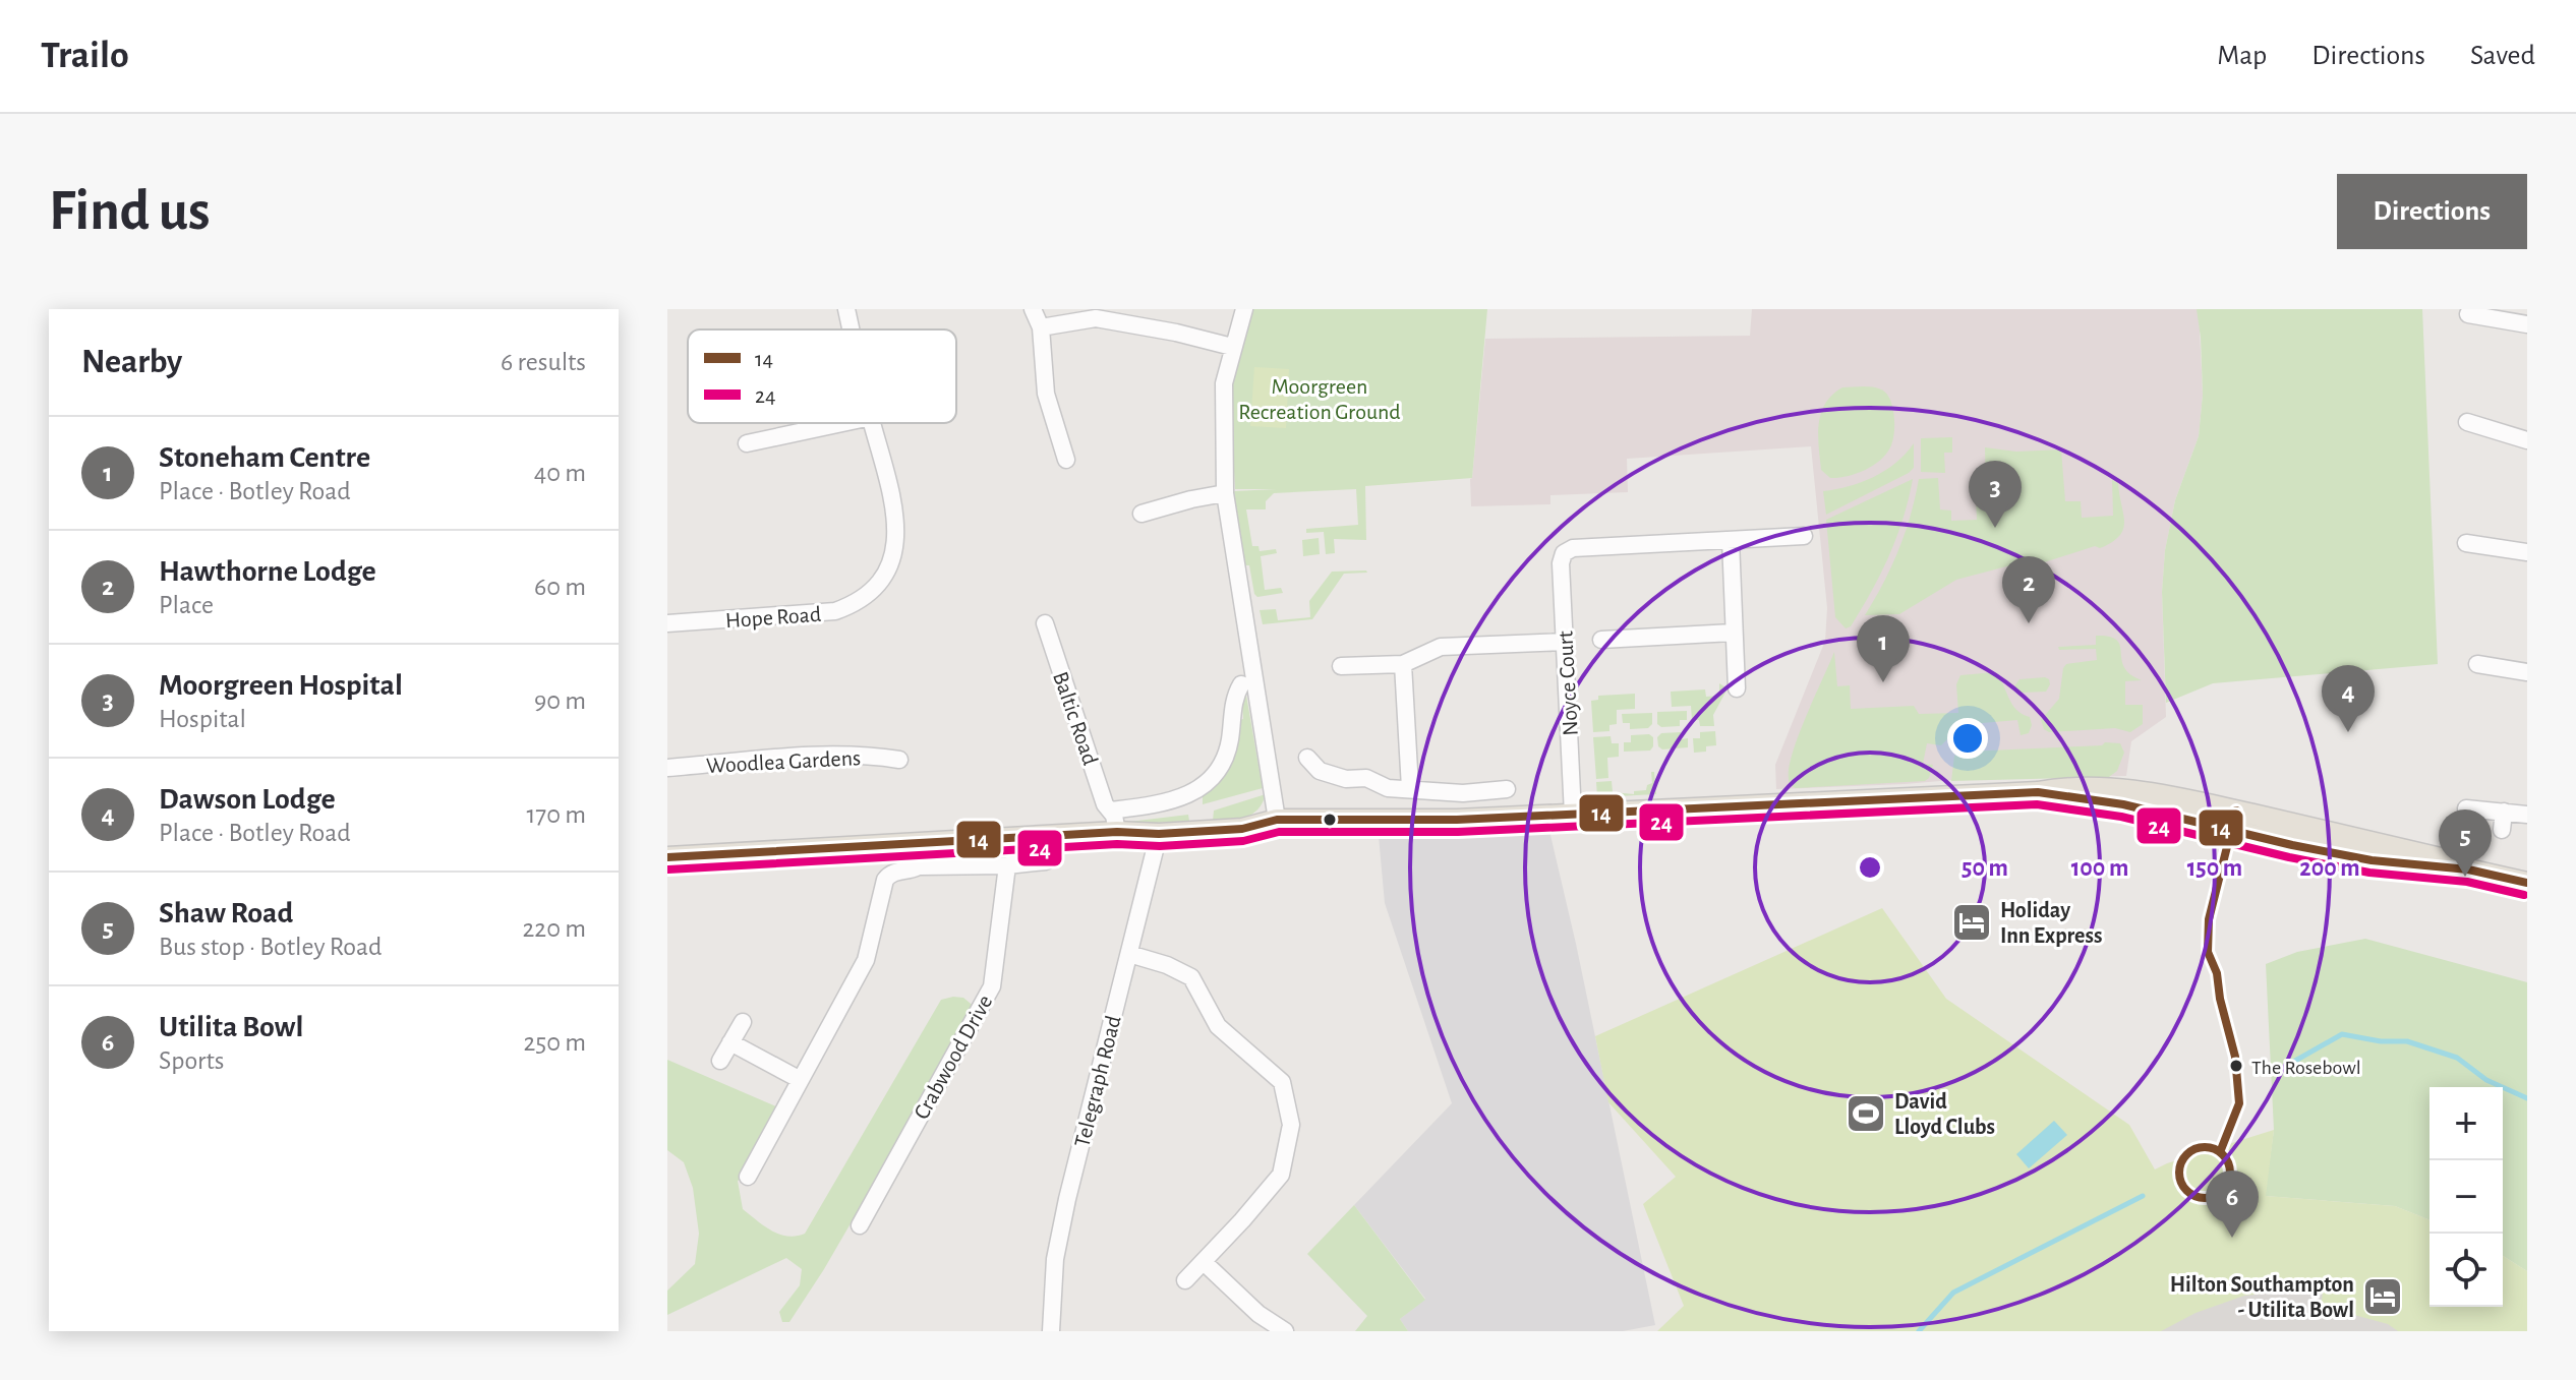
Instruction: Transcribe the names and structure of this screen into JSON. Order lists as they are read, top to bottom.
{
  "streets": {
    "street": [
      "Hope Road",
      "Noyce Court",
      "Baltic Road",
      "Woodlea Gardens",
      "Crabwood Drive",
      "Telegraph Road"
    ]
  },
  "parks": ["Moorgreen Recreation Ground"],
  "places": {
    "hotel": ["Holiday Inn Express", "Hilton Southampton - Utilita Bowl"],
    "other": ["The Rosebowl"],
    "sports": ["David Lloyd Clubs"]
  },
  "lines": ["transit line 14", "transit line 24"],
  "legend": ["14", "24"],
  "page": {
    "header": "Trailo",
    "nav": ["Map", "Directions", "Saved"],
    "buttons": "Directions",
    "title": "Find us",
    "heading": ["Nearby", "6 results"],
    "list": [
      {
        "mark": "1",
        "name": "Stoneham Centre",
        "note": "Place · Botley Road",
        "value": "40 m"
      },
      {
        "mark": "2",
        "name": "Hawthorne Lodge",
        "note": "Place",
        "value": "60 m"
      },
      {
        "mark": "3",
        "name": "Moorgreen Hospital",
        "note": "Hospital",
        "value": "90 m"
      },
      {
        "mark": "4",
        "name": "Dawson Lodge",
        "note": "Place · Botley Road",
        "value": "170 m"
      },
      {
        "mark": "5",
        "name": "Shaw Road",
        "note": "Bus stop · Botley Road",
        "value": "220 m"
      },
      {
        "mark": "6",
        "name": "Utilita Bowl",
        "note": "Sports",
        "value": "250 m"
      }
    ],
    "pins": [
      "3",
      "2",
      "1",
      "4",
      "5",
      "6"
    ],
    "map_buttons": ["+", "−"]
  },
  "rings": [
    "50 m",
    "100 m",
    "150 m",
    "200 m"
  ]
}
